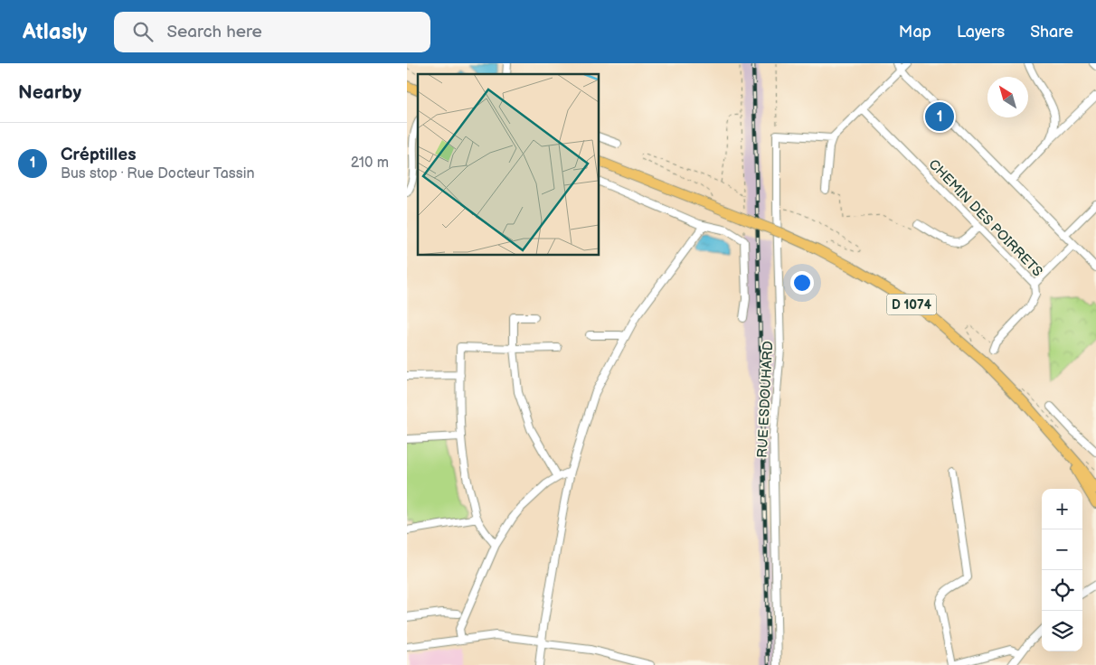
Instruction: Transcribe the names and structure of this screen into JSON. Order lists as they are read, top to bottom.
{
  "streets": {
    "main road": ["D 1074"],
    "street": ["CHEMIN DES POIRRETS", "RUE ESDOUHARD"]
  },
  "north": "top left",
  "page": {
    "header": "Atlasly",
    "search": "Search here",
    "nav": ["Map", "Layers", "Share"],
    "heading": "Nearby",
    "pins": "1",
    "list": [
      {
        "mark": "1",
        "name": "Créptilles",
        "note": "Bus stop · Rue Docteur Tassin",
        "value": "210 m"
      }
    ],
    "map_buttons": ["+", "−"]
  }
}
